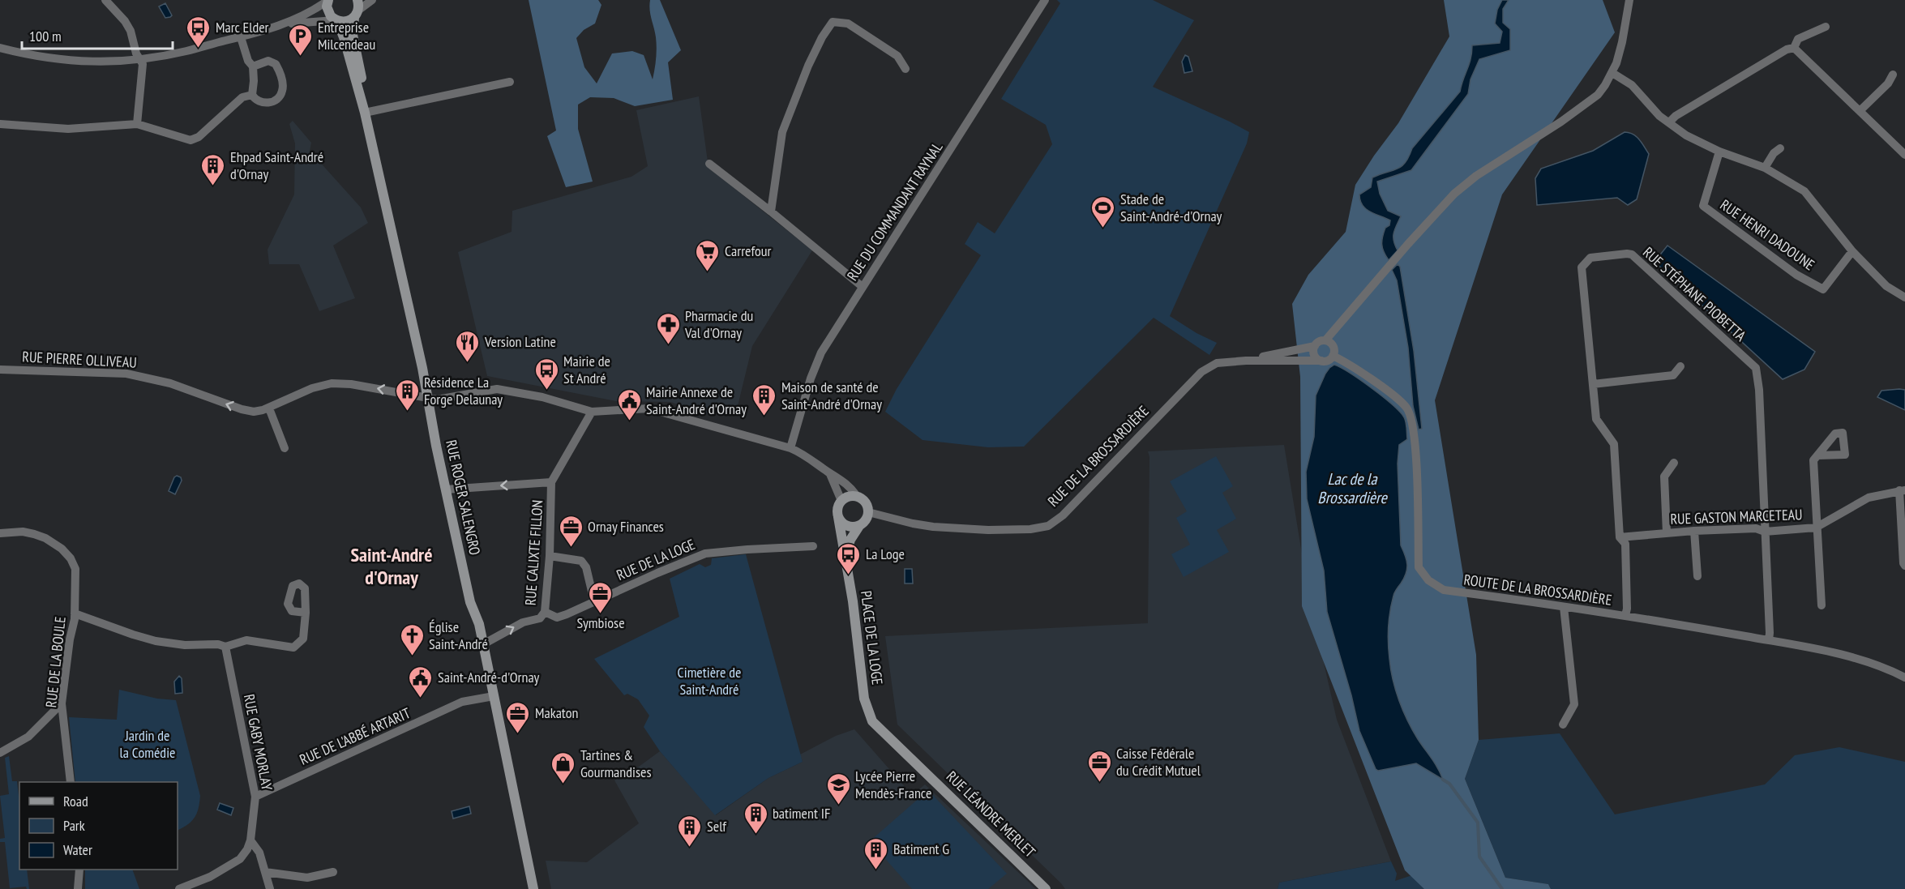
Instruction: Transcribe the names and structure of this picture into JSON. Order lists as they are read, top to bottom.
{
  "streets": {
    "main road": ["RUE ROGER SALENGRO", "PLACE DE LA LOGE", "RUE LÉANDRE MERLET"],
    "street": [
      "RUE DU COMMANDANT RAYNAL",
      "RUE HENRI DADOUNE",
      "RUE STÉPHANE PIOBETTA",
      "RUE PIERRE OLLIVEAU",
      "RUE DE LA BROSSARDIÈRE",
      "RUE GASTON MARCETEAU",
      "RUE CALIXTE FILLON",
      "RUE DE LA LOGE",
      "ROUTE DE LA BROSSARDIÈRE",
      "RUE DE LA BOULE",
      "RUE DE L'ABBÉ ARTARIT",
      "RUE GABY MORLAY"
    ]
  },
  "crossings": [
    ["RUE DU COMMANDANT RAYNAL", "RUE PIERRE OLLIVEAU"],
    ["RUE STÉPHANE PIOBETTA", "RUE GASTON MARCETEAU"],
    ["RUE STÉPHANE PIOBETTA", "ROUTE DE LA BROSSARDIÈRE"],
    ["RUE PIERRE OLLIVEAU", "RUE ROGER SALENGRO"],
    ["RUE DE LA BROSSARDIÈRE", "PLACE DE LA LOGE"],
    ["RUE ROGER SALENGRO", "RUE CALIXTE FILLON"],
    ["RUE ROGER SALENGRO", "RUE DE L'ABBÉ ARTARIT"],
    ["RUE CALIXTE FILLON", "RUE DE LA LOGE"],
    ["PLACE DE LA LOGE", "RUE LÉANDRE MERLET"],
    ["RUE DE L'ABBÉ ARTARIT", "RUE GABY MORLAY"]
  ],
  "one_way": ["RUE PIERRE OLLIVEAU"],
  "districts": ["Saint-André d'Ornay"],
  "water": ["Lac de la Brossardière"],
  "parks": ["Cimetière de Saint-André", "Jardin de la Comédie"],
  "places": {
    "bus stop": ["Marc Elder", "Mairie de St André", "La Loge"],
    "parking": ["Entreprise Milcendeau"],
    "building": [
      "Ehpad Saint-André d'Ornay",
      "Résidence La Forge Delaunay",
      "Maison de santé de Saint-André d'Ornay",
      "batiment IF",
      "Self",
      "Batiment G"
    ],
    "sports": ["Stade de Saint-André-d'Ornay"],
    "supermarket": ["Carrefour"],
    "pharmacy": ["Pharmacie du Val d'Ornay"],
    "restaurant": ["Version Latine"],
    "public building": ["Mairie Annexe de Saint-André d'Ornay", "Saint-André-d'Ornay"],
    "office": [
      "Ornay Finances",
      "Symbiose",
      "Makaton",
      "Caisse Fédérale du Crédit Mutuel"
    ],
    "church": ["Église Saint-André"],
    "shop": ["Tartines & Gourmandises"],
    "school or university": ["Lycée Pierre Mendès-France"]
  },
  "legend": ["Road", "Park", "Water"],
  "scale_bar": "100 m"
}
